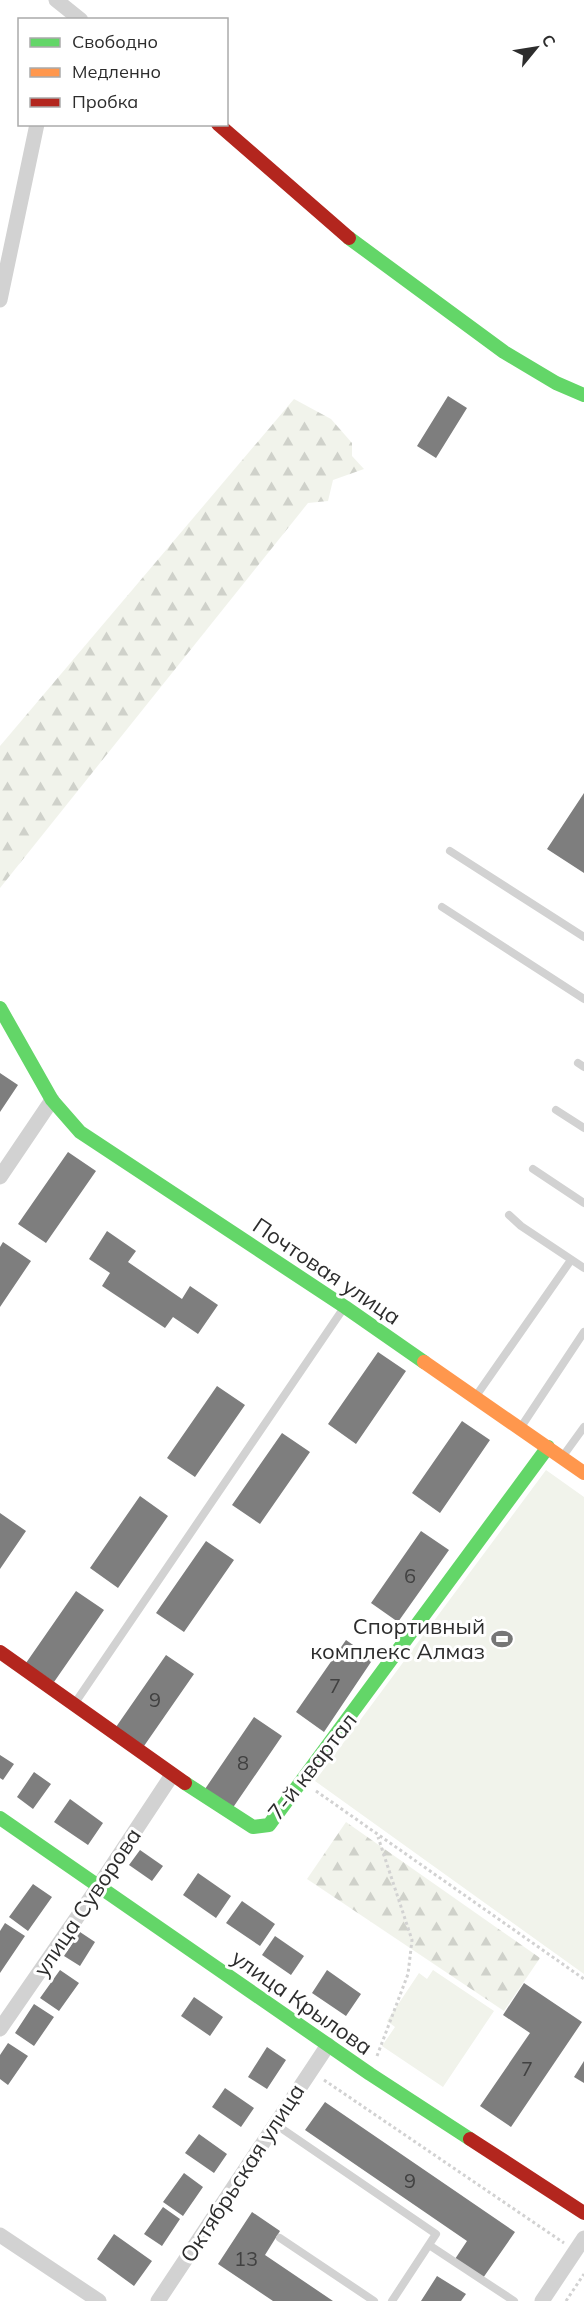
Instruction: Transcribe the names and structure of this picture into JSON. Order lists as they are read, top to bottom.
{
  "streets": {
    "street": [
      "Почтовая улица",
      "7-й квартал",
      "улица Суворова",
      "улица Крылова",
      "Октябрьская улица"
    ]
  },
  "crossings": [
    ["Почтовая улица", "7-й квартал"],
    ["7-й квартал", "улица Суворова"],
    ["улица Суворова", "улица Крылова"],
    ["улица Крылова", "Октябрьская улица"]
  ],
  "places": {
    "sports": ["Спортивный комплекс Алмаз"]
  },
  "house_numbers": [
    "6",
    "7",
    "9",
    "8",
    "7",
    "9",
    "13"
  ],
  "legend": ["Свободно", "Медленно", "Пробка"],
  "north": "top right"
}
